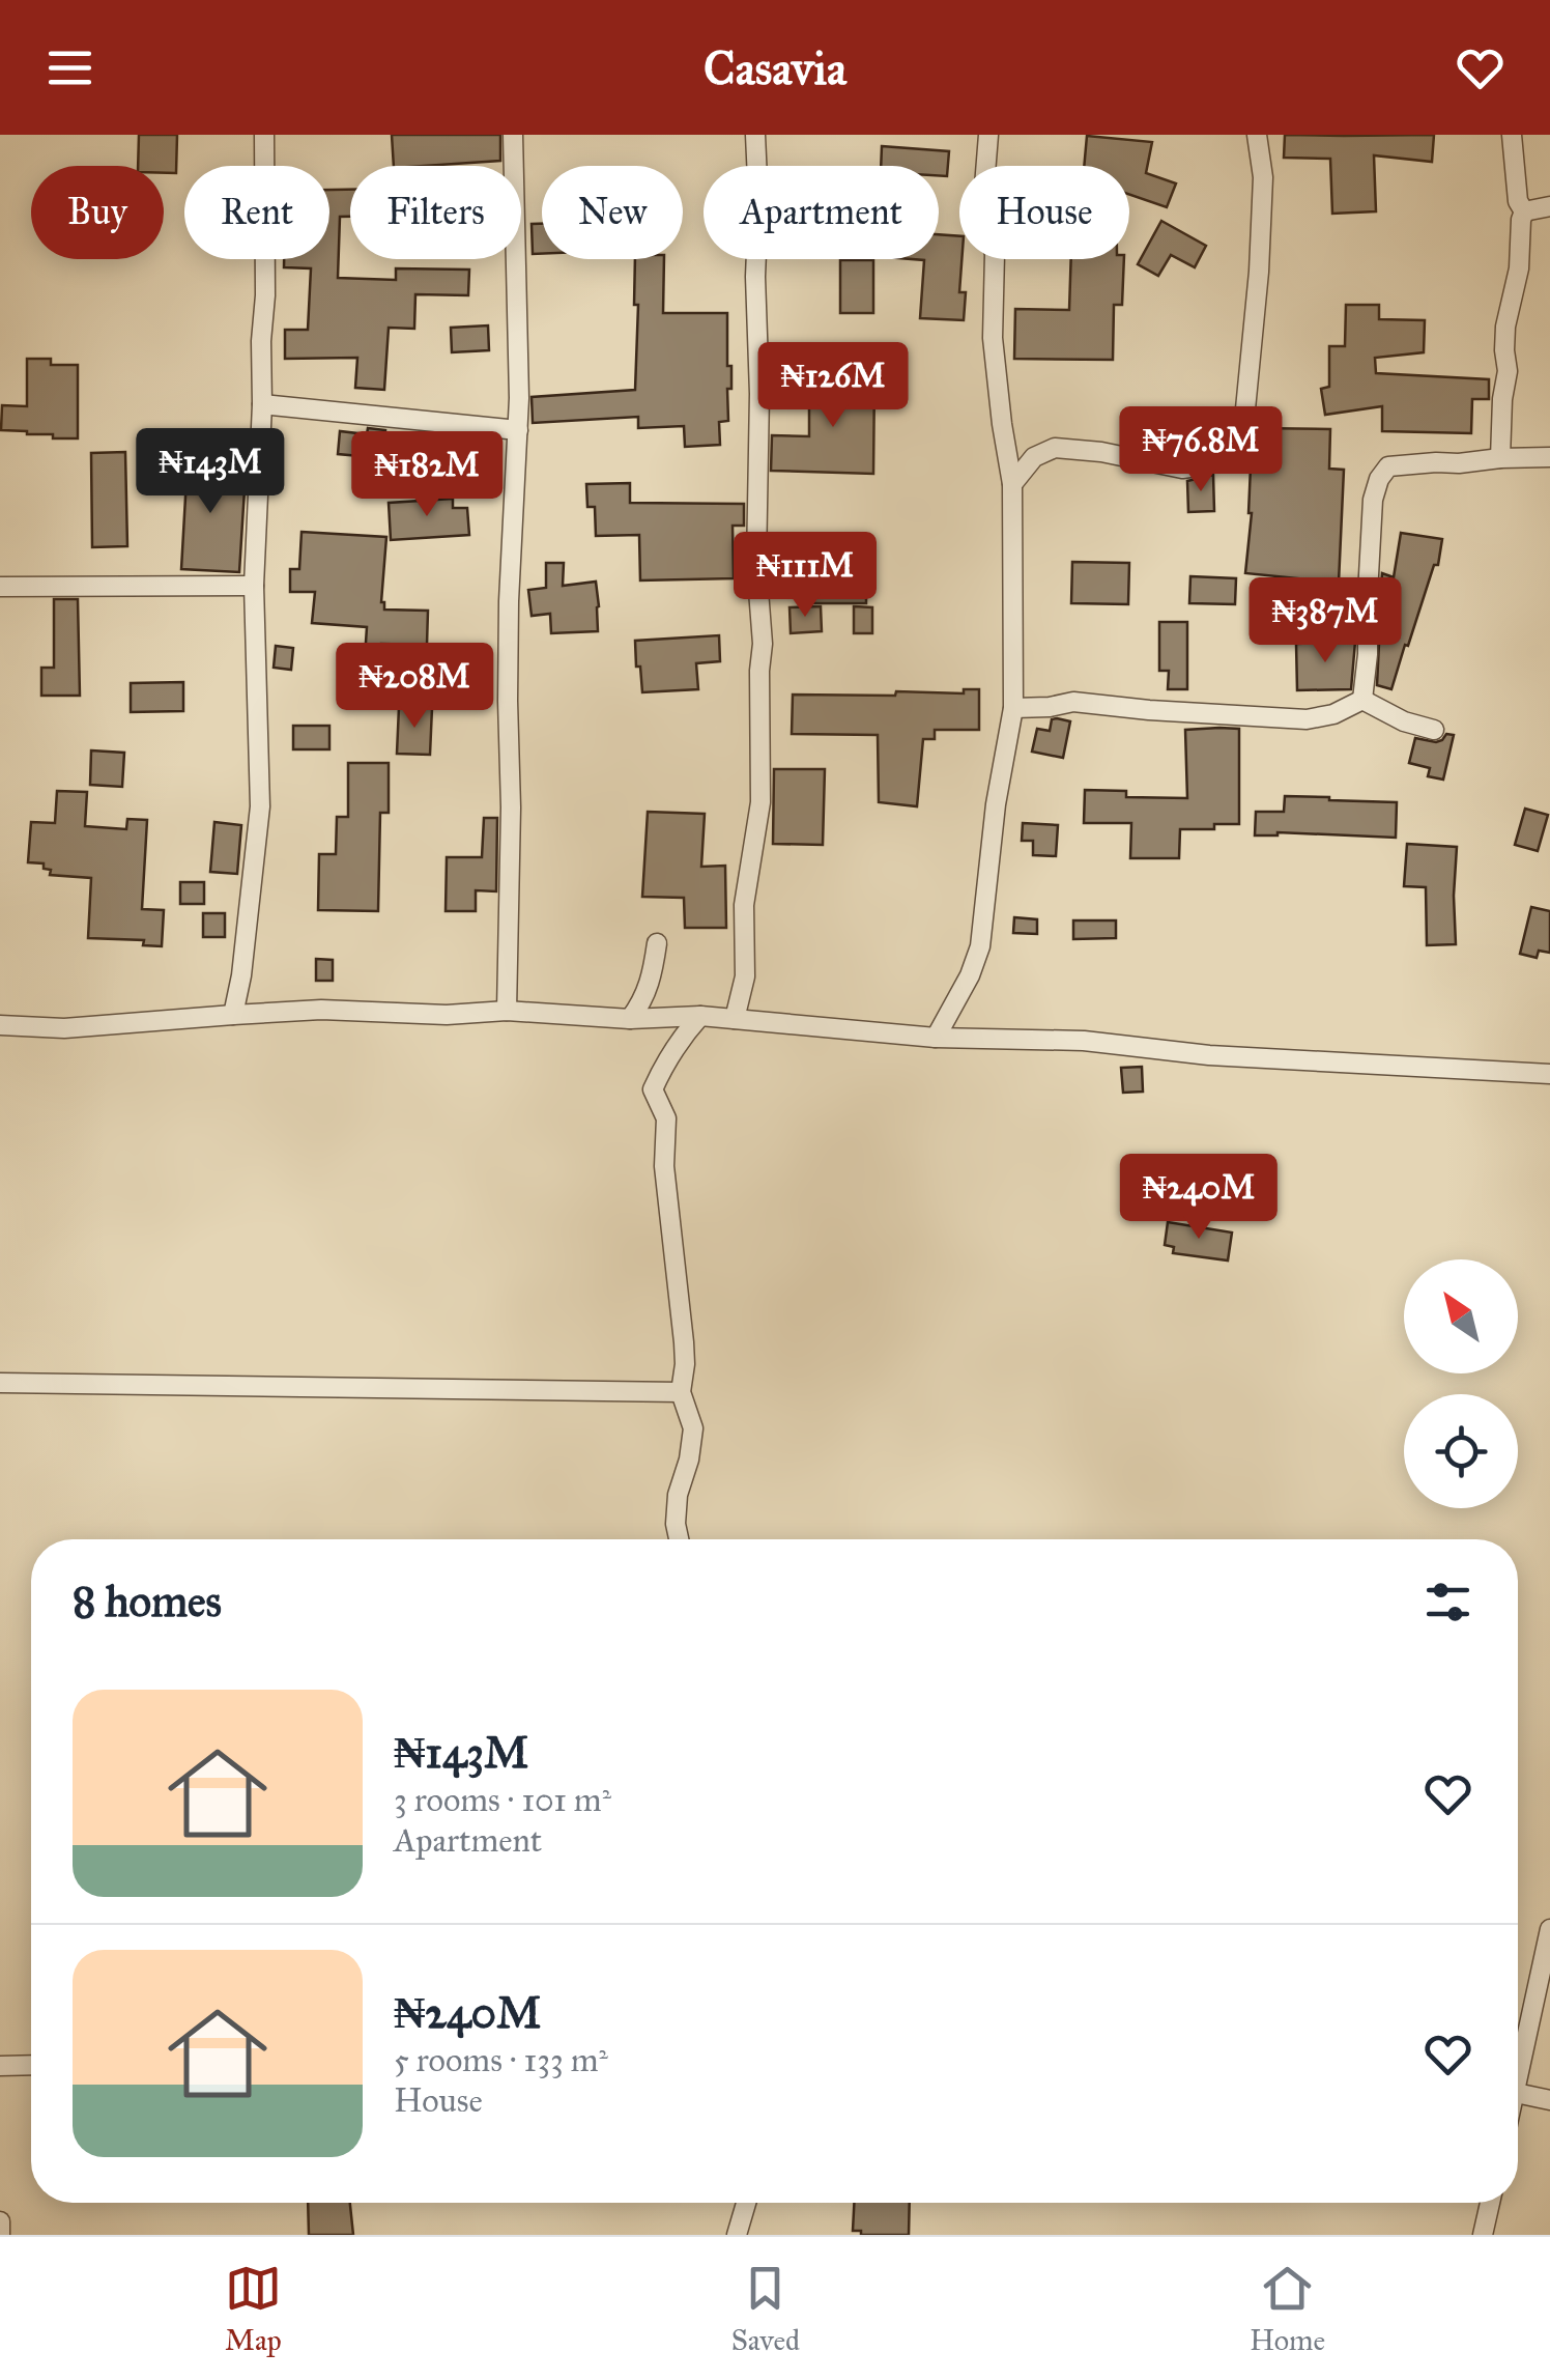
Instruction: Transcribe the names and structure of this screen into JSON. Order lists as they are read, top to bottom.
{
  "north": "top left",
  "page": {
    "header": "Casavia",
    "chip": [
      "Buy",
      "Rent",
      "Filters",
      "New",
      "Apartment",
      "House"
    ],
    "price": [
      "₦126M",
      "₦76.8M",
      "₦143M",
      "₦182M",
      "₦111M",
      "₦387M",
      "₦208M",
      "₦240M"
    ],
    "heading": "8 homes",
    "list": [
      {
        "name": "₦143M",
        "note": "3 rooms · 101 m² · Apartment"
      },
      {
        "name": "₦240M",
        "note": "5 rooms · 133 m² · House"
      }
    ],
    "tabs": ["Map", "Saved", "Home"]
  }
}
